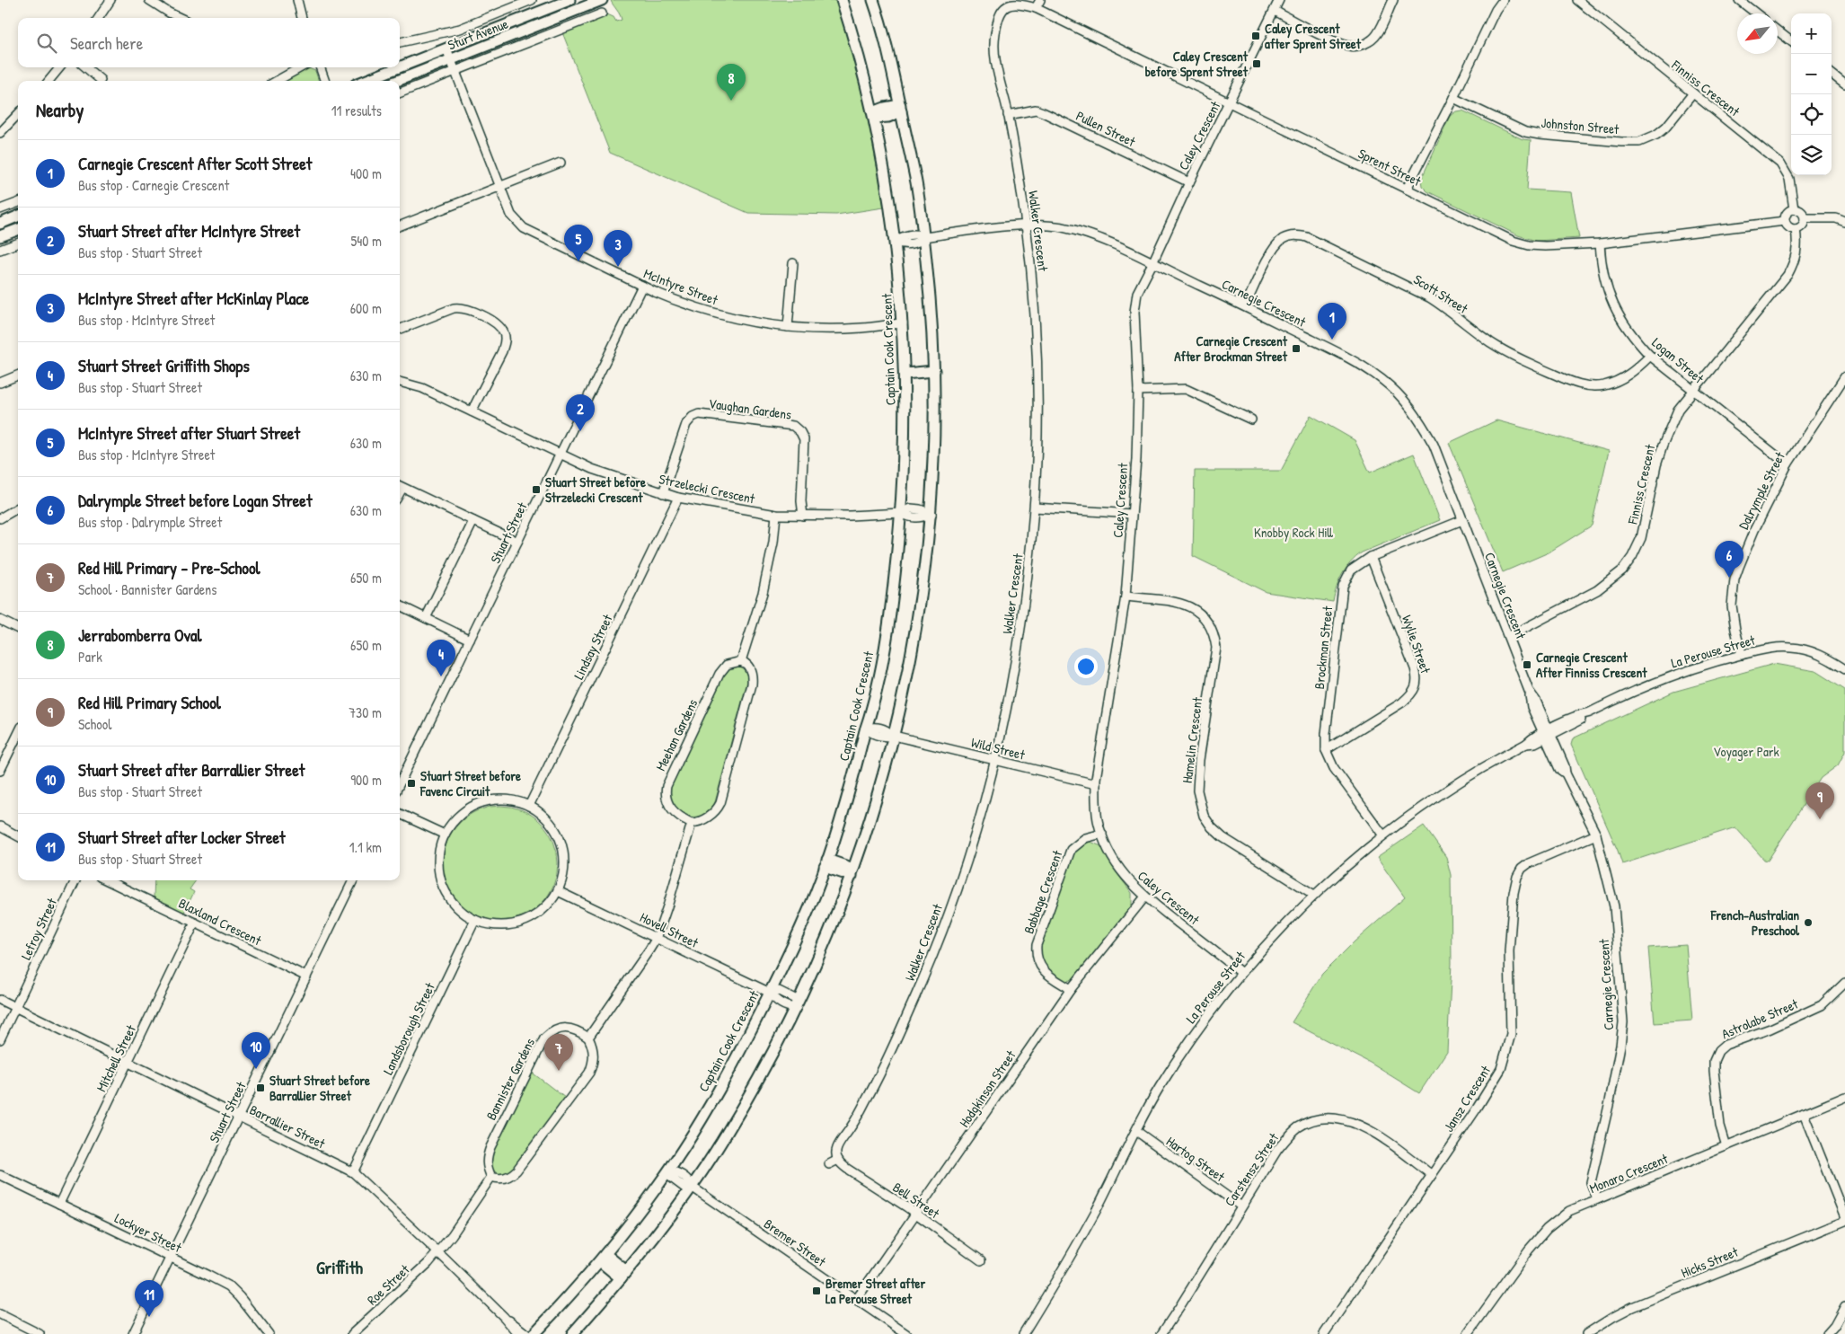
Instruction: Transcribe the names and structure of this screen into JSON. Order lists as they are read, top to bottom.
{
  "streets": {
    "main road": ["Sturt Avenue", "Captain Cook Crescent"],
    "street": [
      "Finniss Crescent",
      "Johnston Street",
      "Pullen Street",
      "Caley Crescent",
      "Sprent Street",
      "Walker Crescent",
      "McIntyre Street",
      "Scott Street",
      "Carnegie Crescent",
      "Logan Street",
      "Vaughan Gardens",
      "Strzelecki Crescent",
      "Dalrymple Street",
      "Stuart Street",
      "Wylie Street",
      "Lindsay Street",
      "Brockman Street",
      "La Perouse Street",
      "Meehan Gardens",
      "Hamelin Crescent",
      "Wild Street",
      "Babbage Crescent",
      "Blaxland Crescent",
      "Lefroy Street",
      "Hovell Street",
      "Astrolabe Street",
      "Landsborough Street",
      "Mitchell Street",
      "Bannister Gardens",
      "Hodgkinson Street",
      "Jansz Crescent",
      "Barrallier Street",
      "Hartog Street",
      "Carstensz Street",
      "Monaro Crescent",
      "Bell Street",
      "Lockyer Street",
      "Bremer Street",
      "Hicks Street",
      "Roe Street"
    ]
  },
  "crossings": [
    ["Sturt Avenue", "McIntyre Street"],
    ["Finniss Crescent", "Johnston Street"],
    ["Finniss Crescent", "Sprent Street"],
    ["Finniss Crescent", "Carnegie Crescent"],
    ["Finniss Crescent", "Logan Street"],
    ["Pullen Street", "Caley Crescent"],
    ["Pullen Street", "Walker Crescent"],
    ["Caley Crescent", "Sprent Street"],
    ["Caley Crescent", "Carnegie Crescent"],
    ["Caley Crescent", "La Perouse Street"],
    ["Caley Crescent", "Hamelin Crescent"],
    ["Caley Crescent", "Wild Street"],
    ["Caley Crescent", "Babbage Crescent"],
    ["Caley Crescent", "Hodgkinson Street"],
    ["Sprent Street", "Walker Crescent"],
    ["Sprent Street", "Logan Street"],
    ["Walker Crescent", "Carnegie Crescent"],
    ["Walker Crescent", "Wild Street"],
    ["Walker Crescent", "Bell Street"],
    ["McIntyre Street", "Captain Cook Crescent"],
    ["McIntyre Street", "Stuart Street"],
    ["Scott Street", "Carnegie Crescent"],
    ["Scott Street", "Logan Street"],
    ["Carnegie Crescent", "Captain Cook Crescent"],
    ["Carnegie Crescent", "Brockman Street"],
    ["Carnegie Crescent", "La Perouse Street"],
    ["Carnegie Crescent", "Jansz Crescent"],
    ["Carnegie Crescent", "Monaro Crescent"],
    ["Captain Cook Crescent", "Strzelecki Crescent"],
    ["Captain Cook Crescent", "Wild Street"],
    ["Captain Cook Crescent", "Hovell Street"],
    ["Captain Cook Crescent", "Bremer Street"],
    ["Logan Street", "Dalrymple Street"],
    ["Vaughan Gardens", "Strzelecki Crescent"],
    ["Strzelecki Crescent", "Stuart Street"],
    ["Strzelecki Crescent", "Lindsay Street"],
    ["Dalrymple Street", "La Perouse Street"],
    ["Stuart Street", "Blaxland Crescent"],
    ["Stuart Street", "Barrallier Street"],
    ["Stuart Street", "Lockyer Street"],
    ["Wylie Street", "Brockman Street"],
    ["Lindsay Street", "Hovell Street"],
    ["Lindsay Street", "Landsborough Street"],
    ["Brockman Street", "La Perouse Street"],
    ["La Perouse Street", "Hamelin Crescent"],
    ["La Perouse Street", "Hartog Street"],
    ["Babbage Crescent", "Hodgkinson Street"],
    ["Blaxland Crescent", "Mitchell Street"],
    ["Lefroy Street", "Barrallier Street"],
    ["Hovell Street", "Landsborough Street"],
    ["Astrolabe Street", "Monaro Crescent"],
    ["Landsborough Street", "Barrallier Street"],
    ["Mitchell Street", "Barrallier Street"],
    ["Mitchell Street", "Lockyer Street"],
    ["Hodgkinson Street", "Bell Street"],
    ["Hodgkinson Street", "Bremer Street"],
    ["Jansz Crescent", "Carstensz Street"],
    ["Barrallier Street", "Roe Street"],
    ["Hartog Street", "Carstensz Street"]
  ],
  "districts": ["Griffith"],
  "parks": ["Knobby Rock Hill", "Voyager Park"],
  "places": {
    "transit": [
      "Caley Crescent after Sprent Street",
      "Caley Crescent before Sprent Street",
      "Carnegie Crescent After Brockman Street",
      "Stuart Street before Strzelecki Crescent",
      "Carnegie Crescent After Finniss Crescent",
      "Stuart Street before Favenc Circuit",
      "Stuart Street before Barrallier Street",
      "Bremer Street after La Perouse Street"
    ],
    "other": ["French-Australian Preschool"]
  },
  "north": "bottom left",
  "page": {
    "map_buttons": ["+", "−"],
    "search": "Search here",
    "pins": [
      "8",
      "5",
      "3",
      "1",
      "2",
      "6",
      "4",
      "9",
      "10",
      "7",
      "11"
    ],
    "heading": ["Nearby", "11 results"],
    "list": [
      {
        "mark": "1",
        "name": "Carnegie Crescent After Scott Street",
        "note": "Bus stop · Carnegie Crescent",
        "value": "400 m"
      },
      {
        "mark": "2",
        "name": "Stuart Street after McIntyre Street",
        "note": "Bus stop · Stuart Street",
        "value": "540 m"
      },
      {
        "mark": "3",
        "name": "McIntyre Street after McKinlay Place",
        "note": "Bus stop · McIntyre Street",
        "value": "600 m"
      },
      {
        "mark": "4",
        "name": "Stuart Street Griffith Shops",
        "note": "Bus stop · Stuart Street",
        "value": "630 m"
      },
      {
        "mark": "5",
        "name": "McIntyre Street after Stuart Street",
        "note": "Bus stop · McIntyre Street",
        "value": "630 m"
      },
      {
        "mark": "6",
        "name": "Dalrymple Street before Logan Street",
        "note": "Bus stop · Dalrymple Street",
        "value": "630 m"
      },
      {
        "mark": "7",
        "name": "Red Hill Primary - Pre-School",
        "note": "School · Bannister Gardens",
        "value": "650 m"
      },
      {
        "mark": "8",
        "name": "Jerrabomberra Oval",
        "note": "Park",
        "value": "650 m"
      },
      {
        "mark": "9",
        "name": "Red Hill Primary School",
        "note": "School",
        "value": "730 m"
      },
      {
        "mark": "10",
        "name": "Stuart Street after Barrallier Street",
        "note": "Bus stop · Stuart Street",
        "value": "900 m"
      },
      {
        "mark": "11",
        "name": "Stuart Street after Locker Street",
        "note": "Bus stop · Stuart Street",
        "value": "1.1 km"
      }
    ]
  }
}
